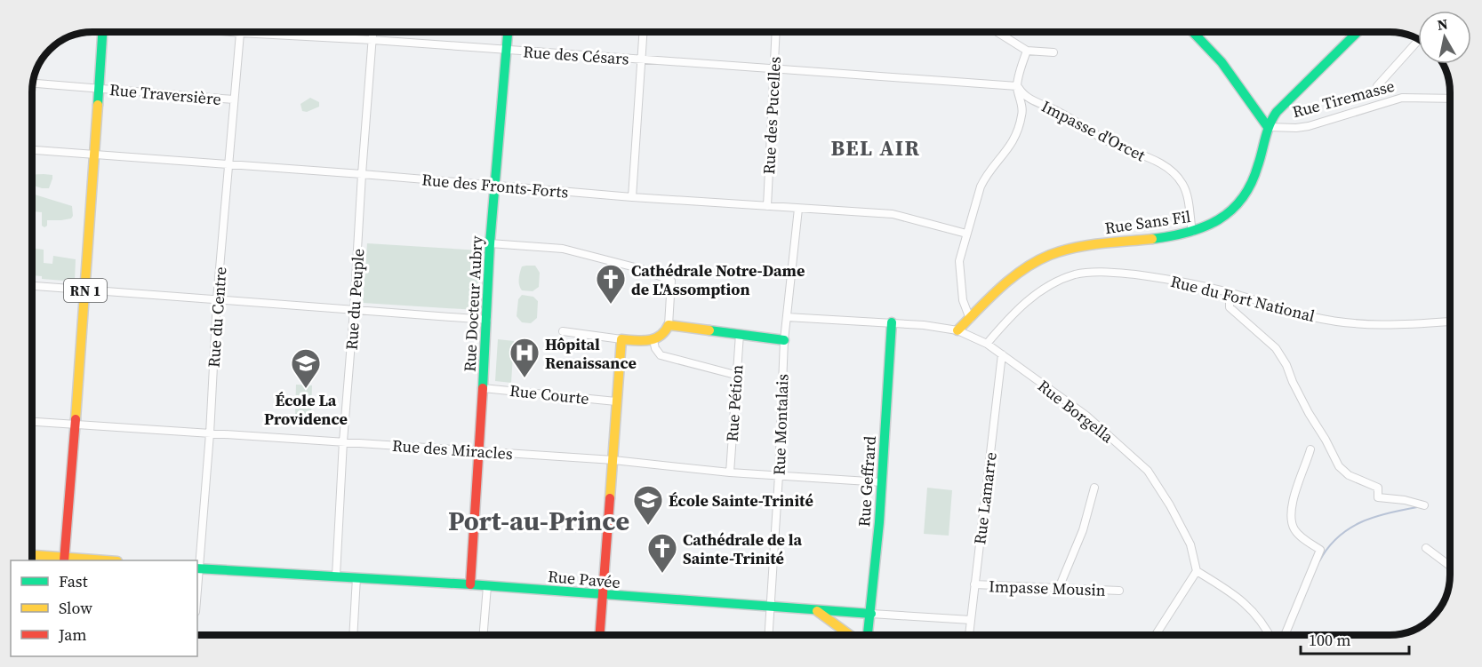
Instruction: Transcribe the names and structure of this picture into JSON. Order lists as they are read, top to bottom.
{
  "streets": {
    "street": [
      "Rue des Césars",
      "Rue Traversière",
      "Rue Tiremasse",
      "Rue des Pucelles",
      "Impasse d'Orcet",
      "Rue des Fronts-Forts",
      "Rue Sans Fil",
      "RN 1",
      "Rue du Fort National",
      "Rue du Peuple",
      "Rue Docteur Aubry",
      "Rue du Centre",
      "Rue Courte",
      "Rue Pétion",
      "Rue Borgella",
      "Rue Montalais",
      "Rue des Miracles",
      "Rue Geffrard",
      "Rue Lamarre",
      "Rue Pavée",
      "Impasse Mousin"
    ]
  },
  "crossings": [
    ["Rue des Césars", "Rue des Pucelles"],
    ["Rue des Césars", "Impasse d'Orcet"],
    ["Rue des Césars", "Rue du Peuple"],
    ["Rue des Césars", "Rue Docteur Aubry"],
    ["Rue des Césars", "Rue du Centre"],
    ["Rue Traversière", "RN 1"],
    ["Rue Traversière", "Rue du Centre"],
    ["Rue Tiremasse", "Rue Sans Fil"],
    ["Rue des Pucelles", "Rue des Fronts-Forts"],
    ["Impasse d'Orcet", "Rue Sans Fil"],
    ["Rue des Fronts-Forts", "RN 1"],
    ["Rue des Fronts-Forts", "Rue du Peuple"],
    ["Rue des Fronts-Forts", "Rue Docteur Aubry"],
    ["Rue des Fronts-Forts", "Rue du Centre"],
    ["Rue des Fronts-Forts", "Rue Montalais"],
    ["Rue Sans Fil", "Rue Borgella"],
    ["RN 1", "Rue des Miracles"],
    ["Rue du Fort National", "Rue Borgella"],
    ["Rue du Peuple", "Rue des Miracles"],
    ["Rue du Peuple", "Rue Pavée"],
    ["Rue Docteur Aubry", "Rue Courte"],
    ["Rue Docteur Aubry", "Rue des Miracles"],
    ["Rue Docteur Aubry", "Rue Pavée"],
    ["Rue du Centre", "Rue des Miracles"],
    ["Rue du Centre", "Rue Pavée"],
    ["Rue Pétion", "Rue des Miracles"],
    ["Rue Borgella", "Rue Montalais"],
    ["Rue Borgella", "Rue Geffrard"],
    ["Rue Borgella", "Rue Lamarre"],
    ["Rue Montalais", "Rue des Miracles"],
    ["Rue Montalais", "Rue Pavée"],
    ["Rue des Miracles", "Rue Geffrard"],
    ["Rue Geffrard", "Rue Pavée"],
    ["Rue Lamarre", "Rue Pavée"],
    ["Rue Lamarre", "Impasse Mousin"]
  ],
  "districts": ["BEL AIR", "Port-au-Prince"],
  "places": {
    "church": ["Cathédrale Notre-Dame de L'Assomption", "Cathédrale de la Sainte-Trinité"],
    "hospital": ["Hôpital Renaissance"],
    "school or university": ["École La Providence", "École Sainte-Trinité"]
  },
  "legend": ["Fast", "Slow", "Jam"],
  "scale_bar": "100 m",
  "north": "top"
}
